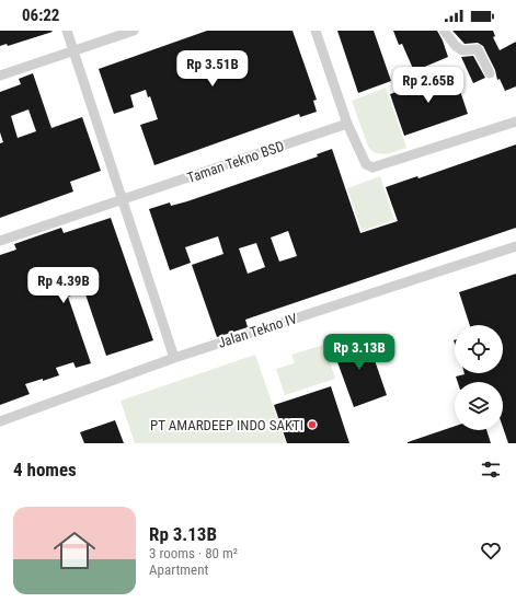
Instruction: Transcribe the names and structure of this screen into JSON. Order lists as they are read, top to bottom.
{
  "streets": {
    "lane": ["Taman Tekno BSD", "Jalan Tekno IV"]
  },
  "places": ["PT AMARDEEP INDO SAKTI"],
  "page": {
    "status": "06:22",
    "price": [
      "Rp 3.51B",
      "Rp 2.65B",
      "Rp 4.39B",
      "Rp 3.13B"
    ],
    "heading": "4 homes",
    "list": [
      {
        "name": "Rp 3.13B",
        "note": "3 rooms · 80 m² · Apartment"
      }
    ]
  }
}
